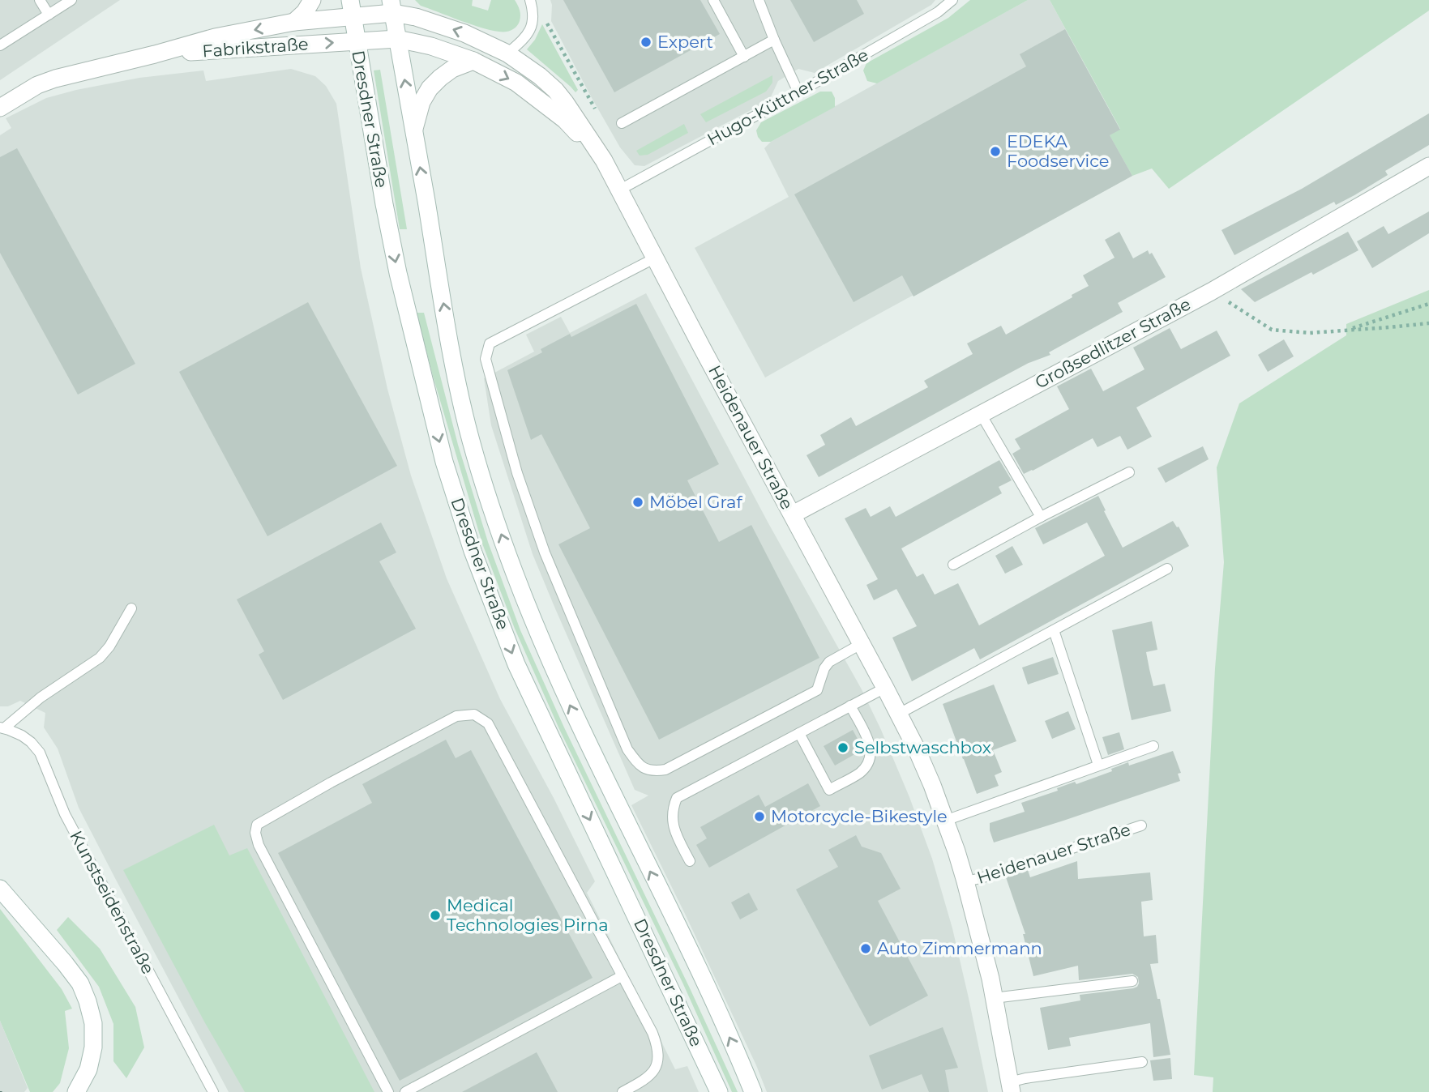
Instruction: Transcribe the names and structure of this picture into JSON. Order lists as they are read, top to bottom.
{
  "streets": {
    "street": [
      "Fabrikstraße",
      "Dresdner Straße",
      "Großsedlitzer Straße",
      "Heidenauer Straße"
    ],
    "lane": ["Hugo-Küttner-Straße", "Kunstseidenstraße"]
  },
  "crossings": [
    ["Fabrikstraße", "Dresdner Straße"],
    ["Fabrikstraße", "Heidenauer Straße"],
    ["Hugo-Küttner-Straße", "Heidenauer Straße"],
    ["Dresdner Straße", "Heidenauer Straße"],
    ["Großsedlitzer Straße", "Heidenauer Straße"]
  ],
  "places": [
    "Expert",
    "EDEKA Foodservice",
    "Möbel Graf",
    "Selbstwaschbox",
    "Motorcycle-Bikestyle",
    "Medical Technologies Pirna",
    "Auto Zimmermann"
  ]
}
